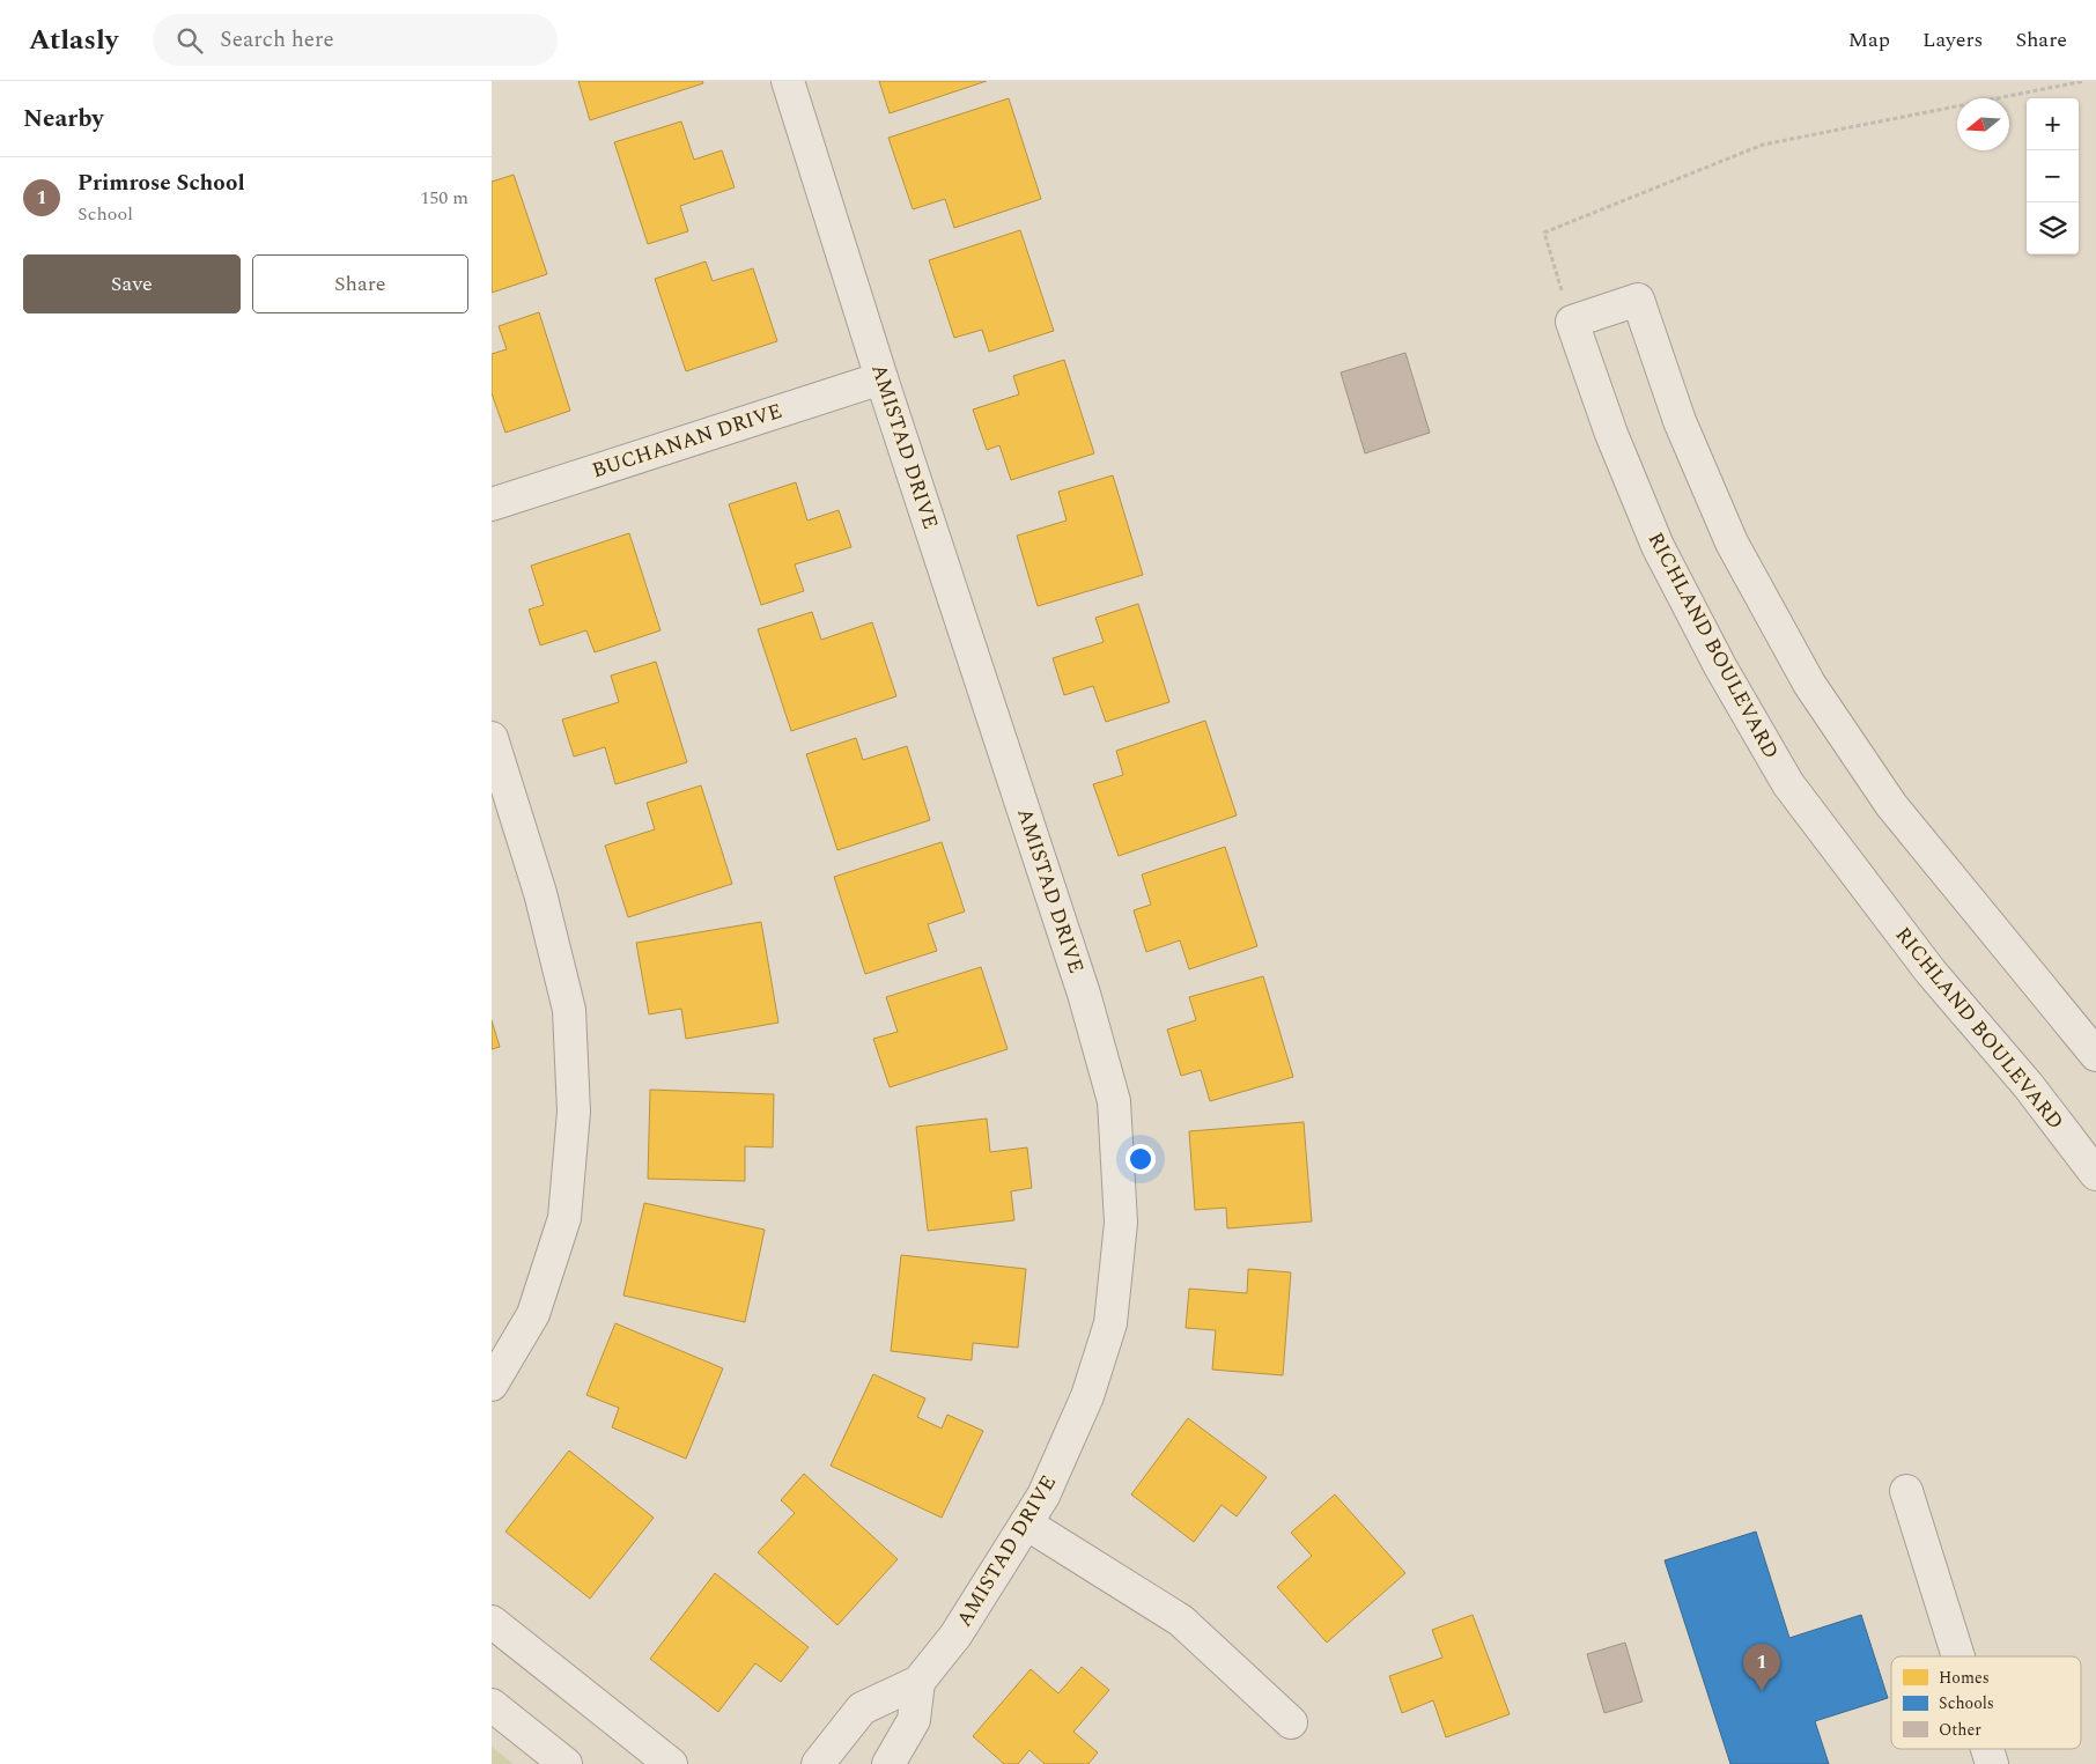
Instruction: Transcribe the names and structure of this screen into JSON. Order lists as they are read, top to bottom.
{
  "streets": {
    "street": ["BUCHANAN DRIVE", "AMISTAD DRIVE", "RICHLAND BOULEVARD"]
  },
  "crossings": [
    ["BUCHANAN DRIVE", "AMISTAD DRIVE"]
  ],
  "legend": ["Homes", "Schools", "Other"],
  "north": "left",
  "page": {
    "header": "Atlasly",
    "search": "Search here",
    "nav": ["Map", "Layers", "Share"],
    "heading": "Nearby",
    "map_buttons": ["+", "−"],
    "list": [
      {
        "mark": "1",
        "name": "Primrose School",
        "note": "School",
        "value": "150 m"
      }
    ],
    "buttons": ["Save", "Share"],
    "pins": "1"
  }
}
